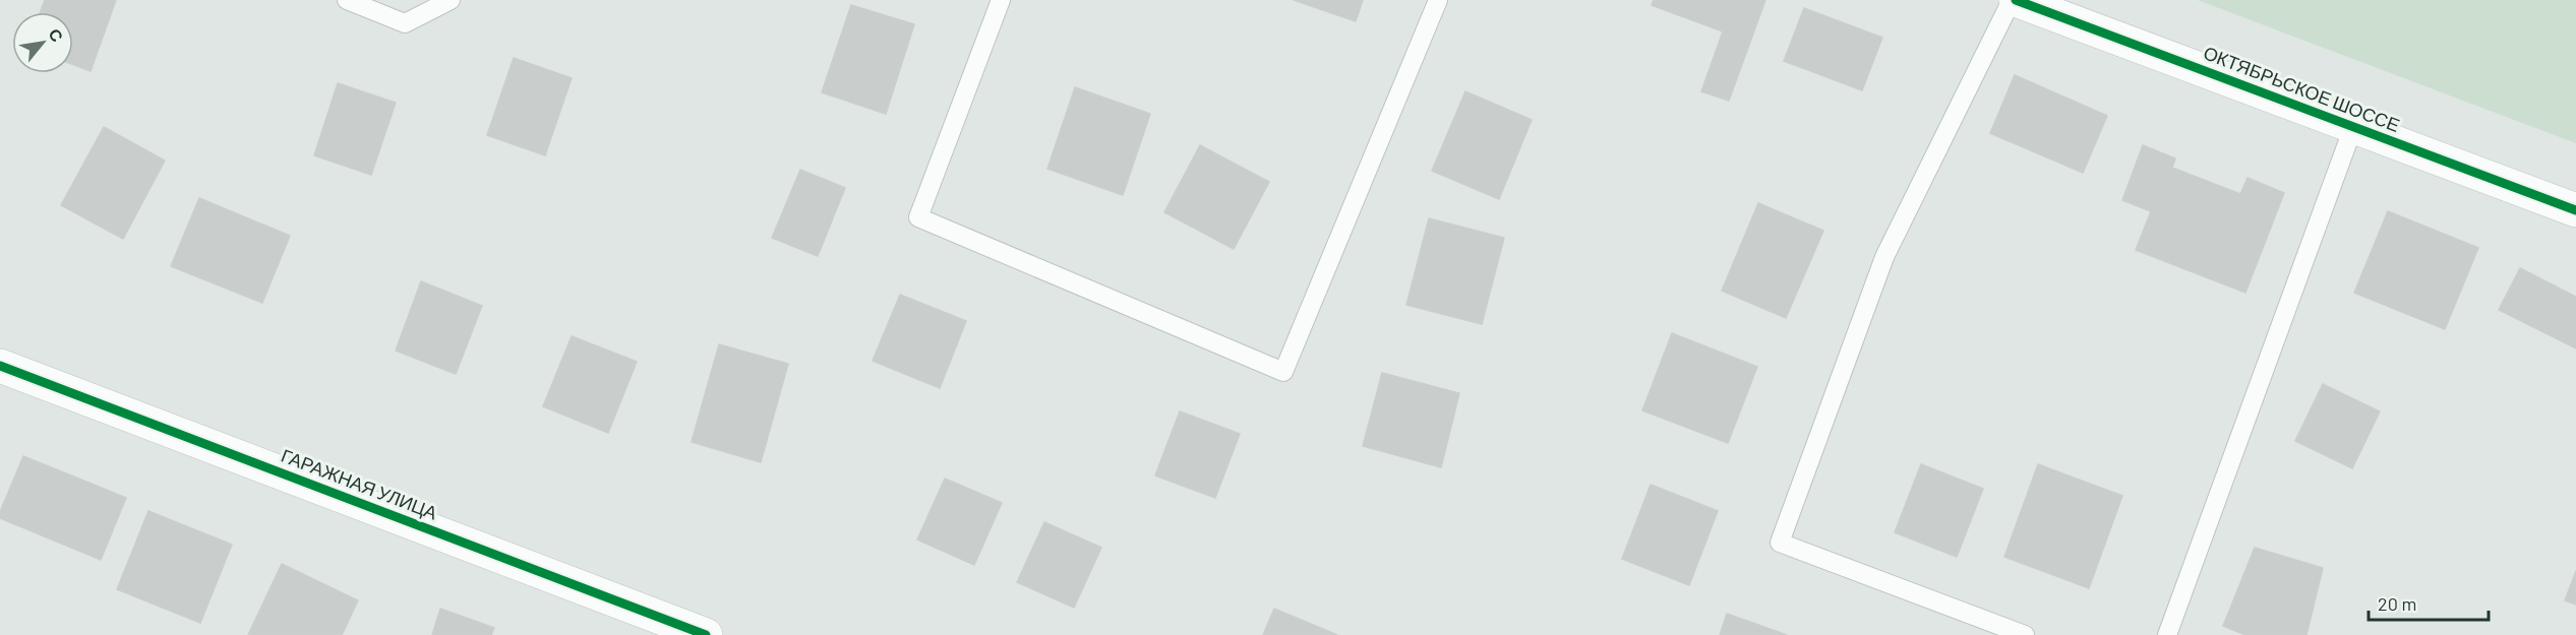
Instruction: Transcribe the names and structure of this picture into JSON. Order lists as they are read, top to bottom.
{
  "streets": {
    "street": ["ОКТЯБРЬСКОЕ ШОССЕ", "ГАРАЖНАЯ УЛИЦА"]
  },
  "scale_bar": "20 m",
  "north": "top right"
}
